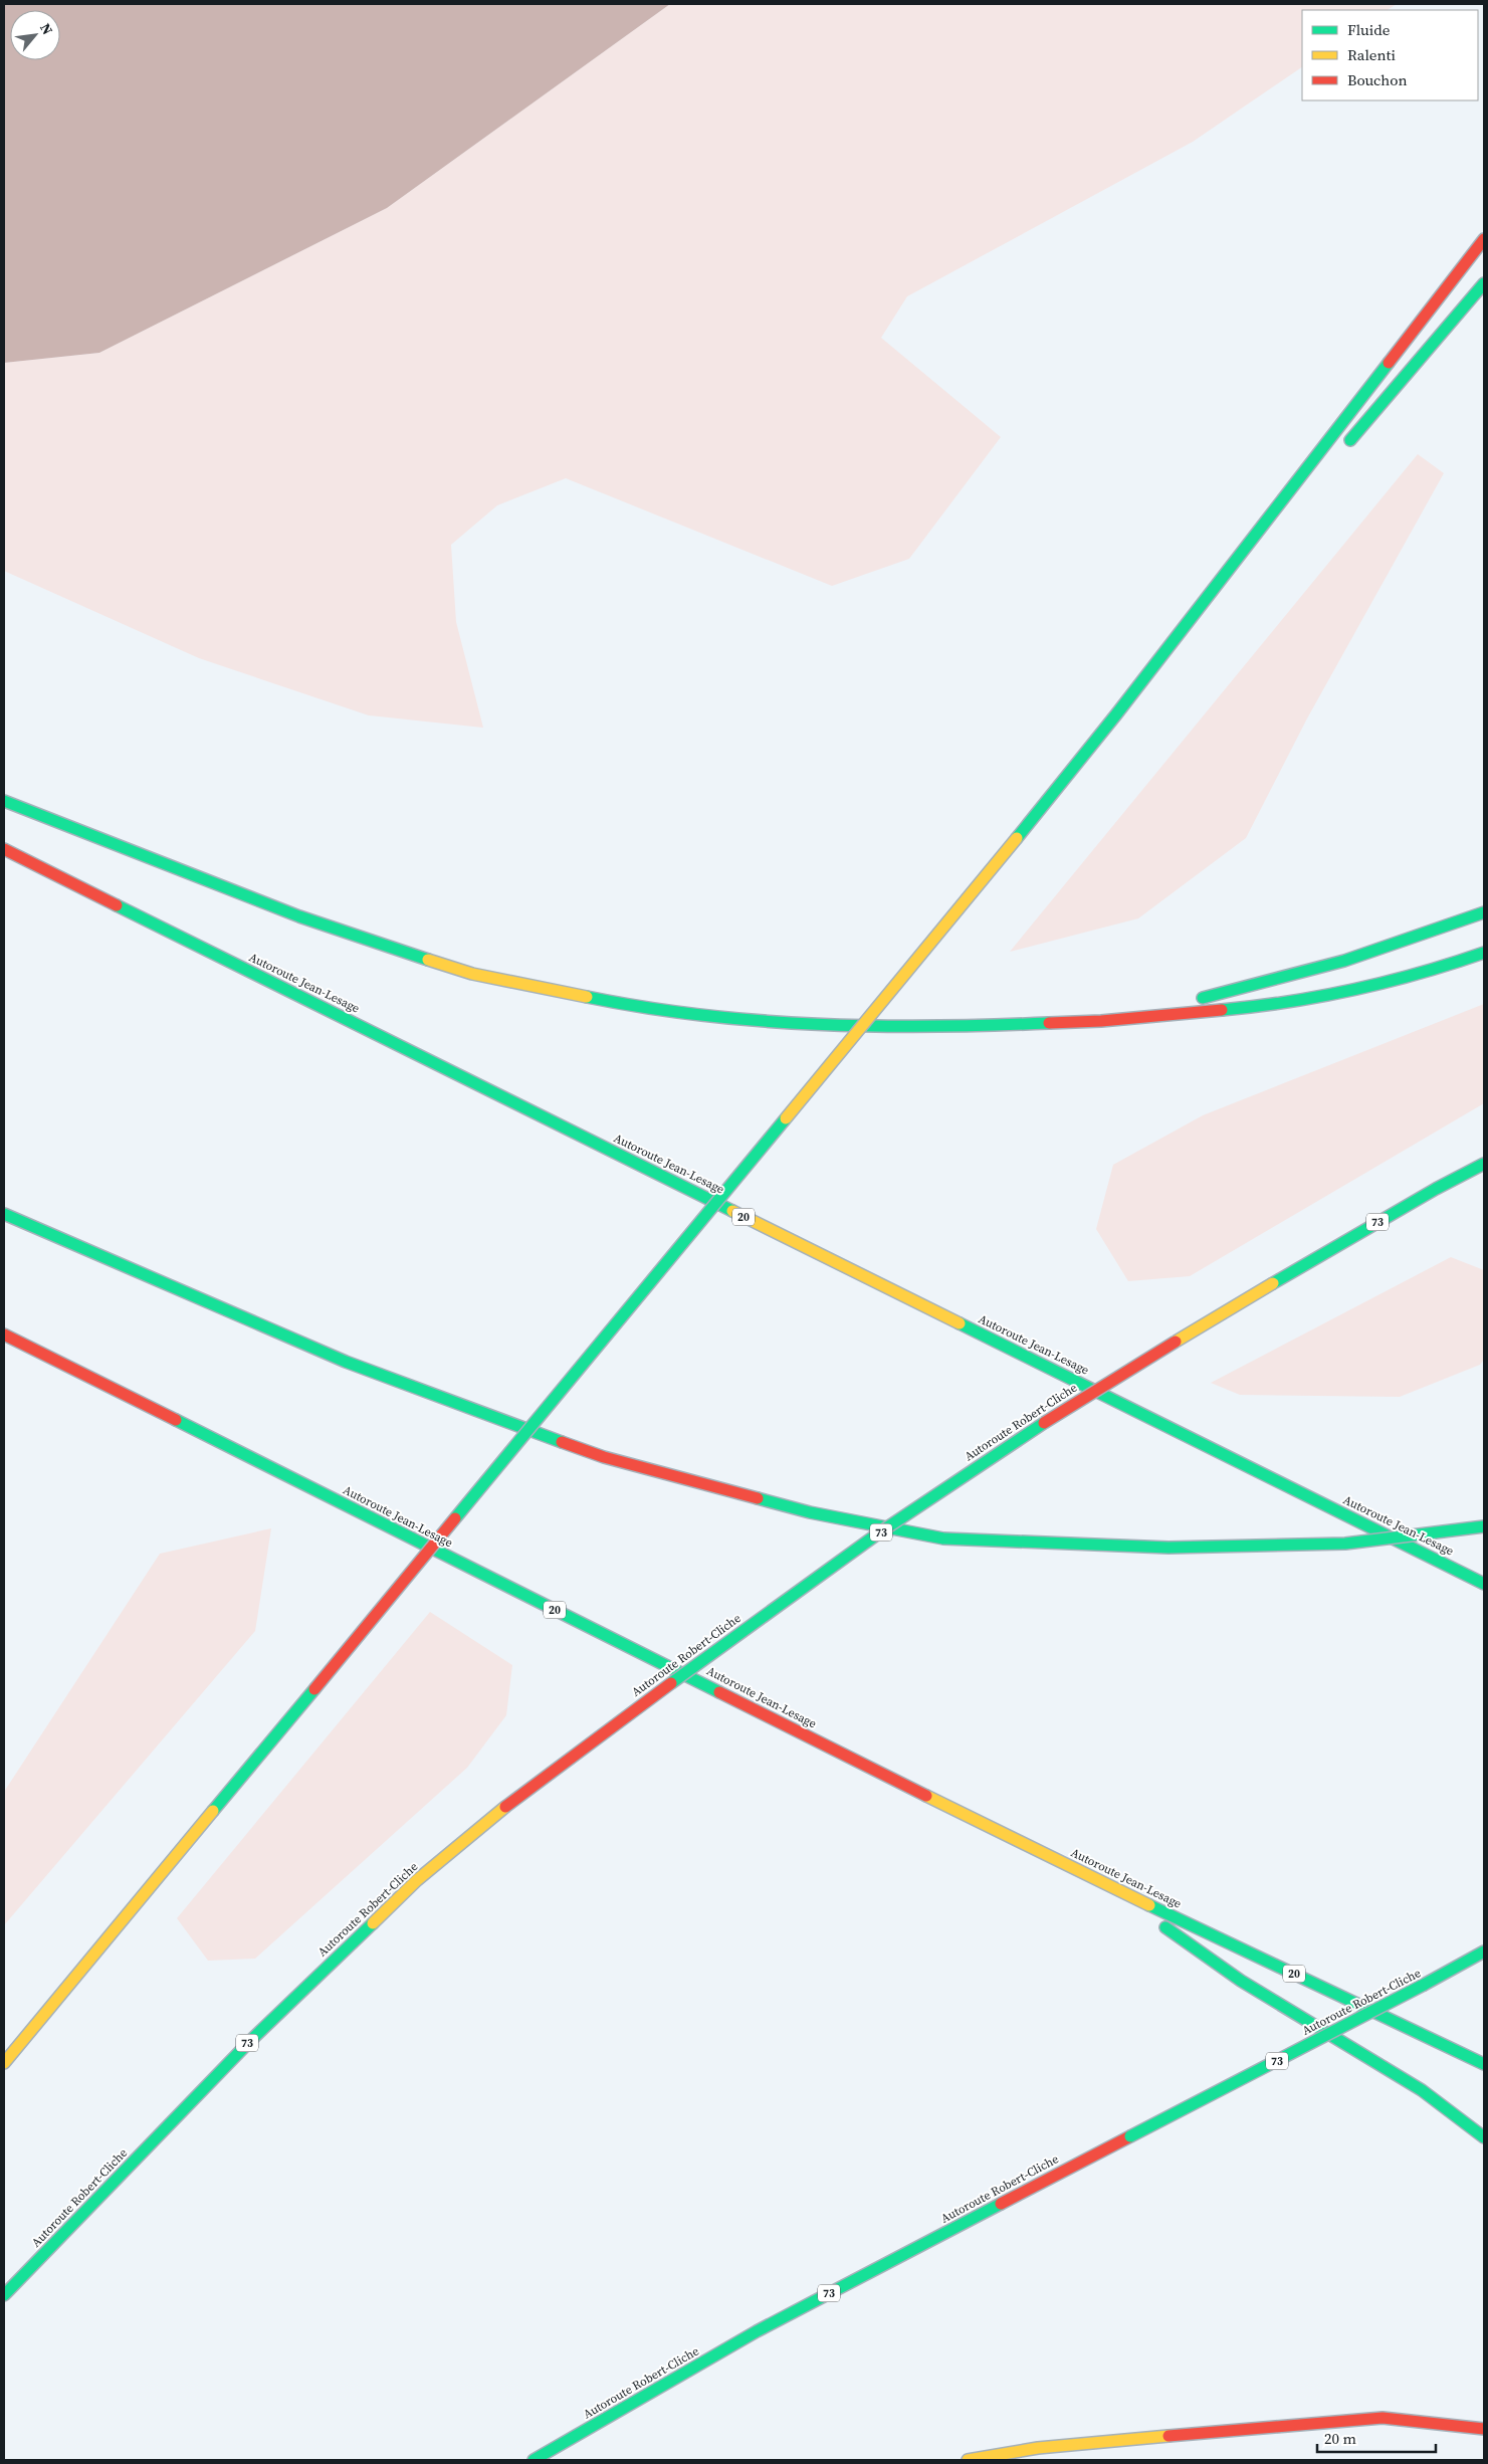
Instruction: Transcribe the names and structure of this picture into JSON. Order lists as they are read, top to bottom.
{
  "streets": {
    "highway": [
      "Autoroute Jean-Lesage",
      "20",
      "73",
      "Autoroute Robert-Cliche"
    ]
  },
  "legend": ["Fluide", "Ralenti", "Bouchon"],
  "scale_bar": "20 m",
  "north": "top right"
}
